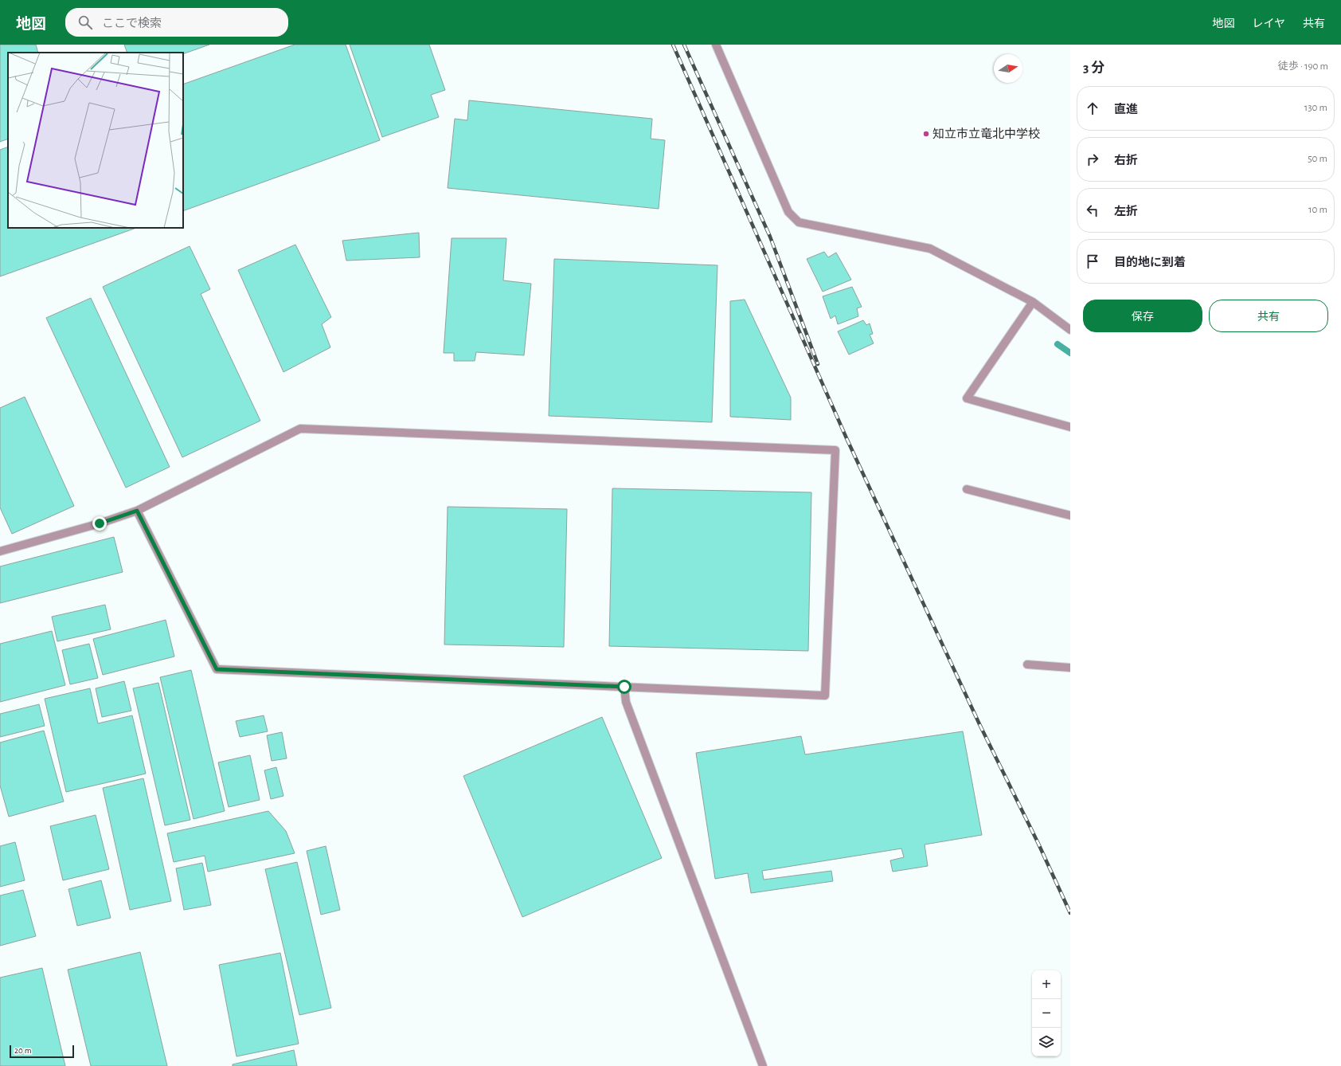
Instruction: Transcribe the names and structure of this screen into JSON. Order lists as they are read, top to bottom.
{
  "places": ["知立市立竜北中学校"],
  "scale_bar": "20 m",
  "north": "right",
  "page": {
    "header": "地図",
    "search": "ここで検索",
    "nav": ["地図", "レイヤ", "共有"],
    "heading": ["3 分", "徒歩 · 190 m"],
    "list": [
      ["直進", "130 m"],
      ["右折", "50 m"],
      ["左折", "10 m"],
      "目的地に到着"
    ],
    "buttons": ["保存", "共有"],
    "map_buttons": ["+", "−"],
    "scale": "20 m"
  }
}
